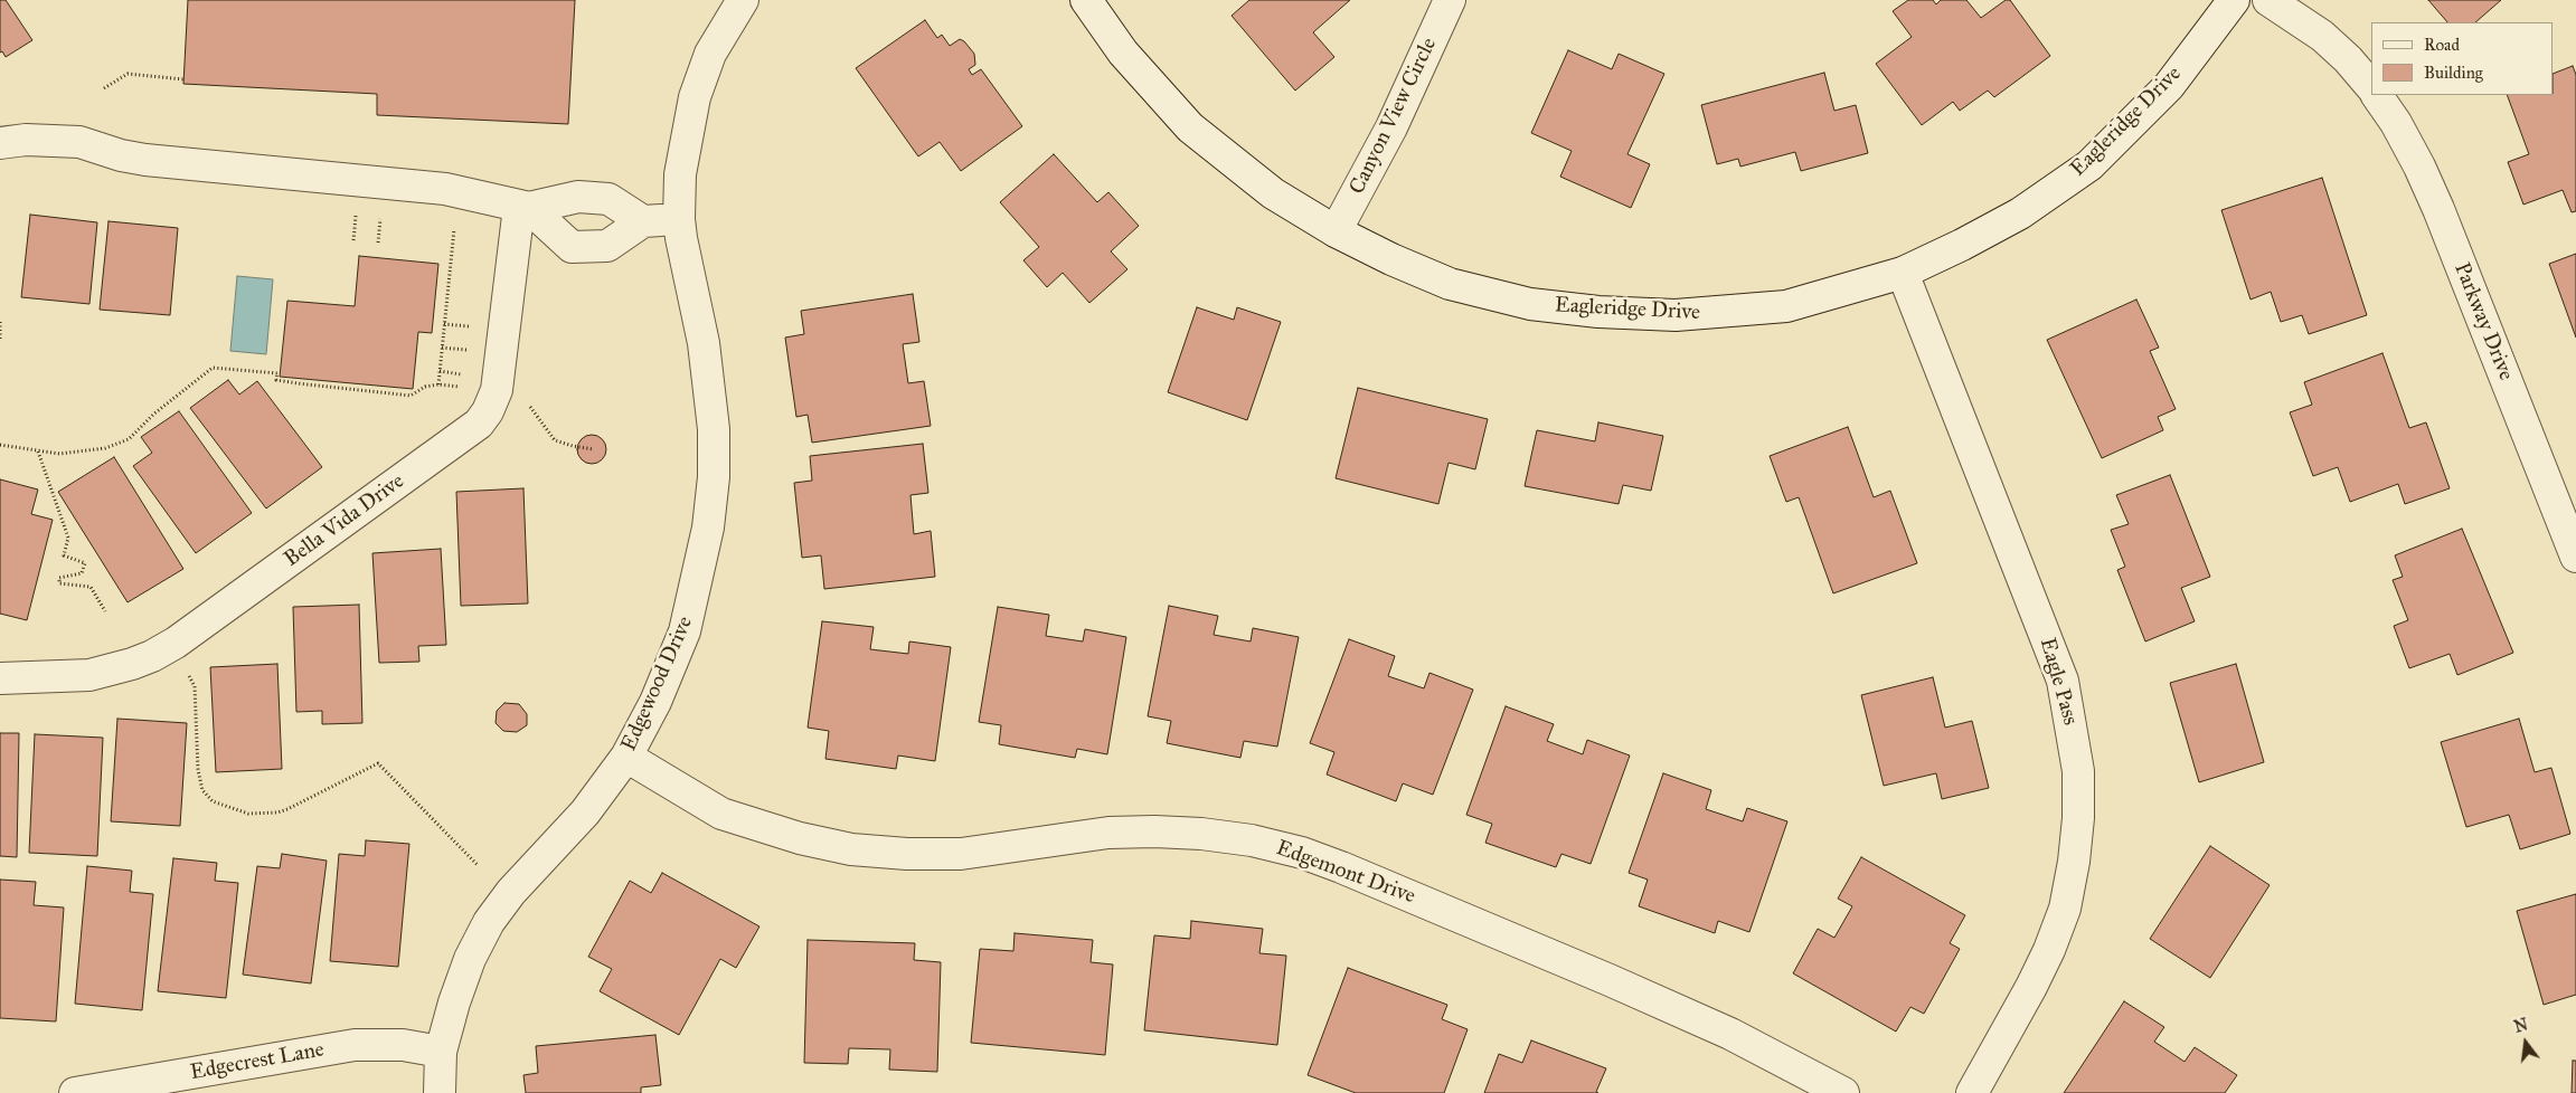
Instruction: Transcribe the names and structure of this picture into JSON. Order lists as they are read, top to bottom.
{
  "streets": {
    "street": [
      "Canyon View Circle",
      "Eagleridge Drive",
      "Parkway Drive",
      "Bella Vida Drive",
      "Eagle Pass",
      "Edgewood Drive",
      "Edgemont Drive",
      "Edgecrest Lane"
    ]
  },
  "crossings": [
    ["Canyon View Circle", "Eagleridge Drive"],
    ["Eagleridge Drive", "Eagle Pass"],
    ["Edgewood Drive", "Edgemont Drive"],
    ["Edgewood Drive", "Edgecrest Lane"]
  ],
  "legend": ["Road", "Building"],
  "north": "top"
}
